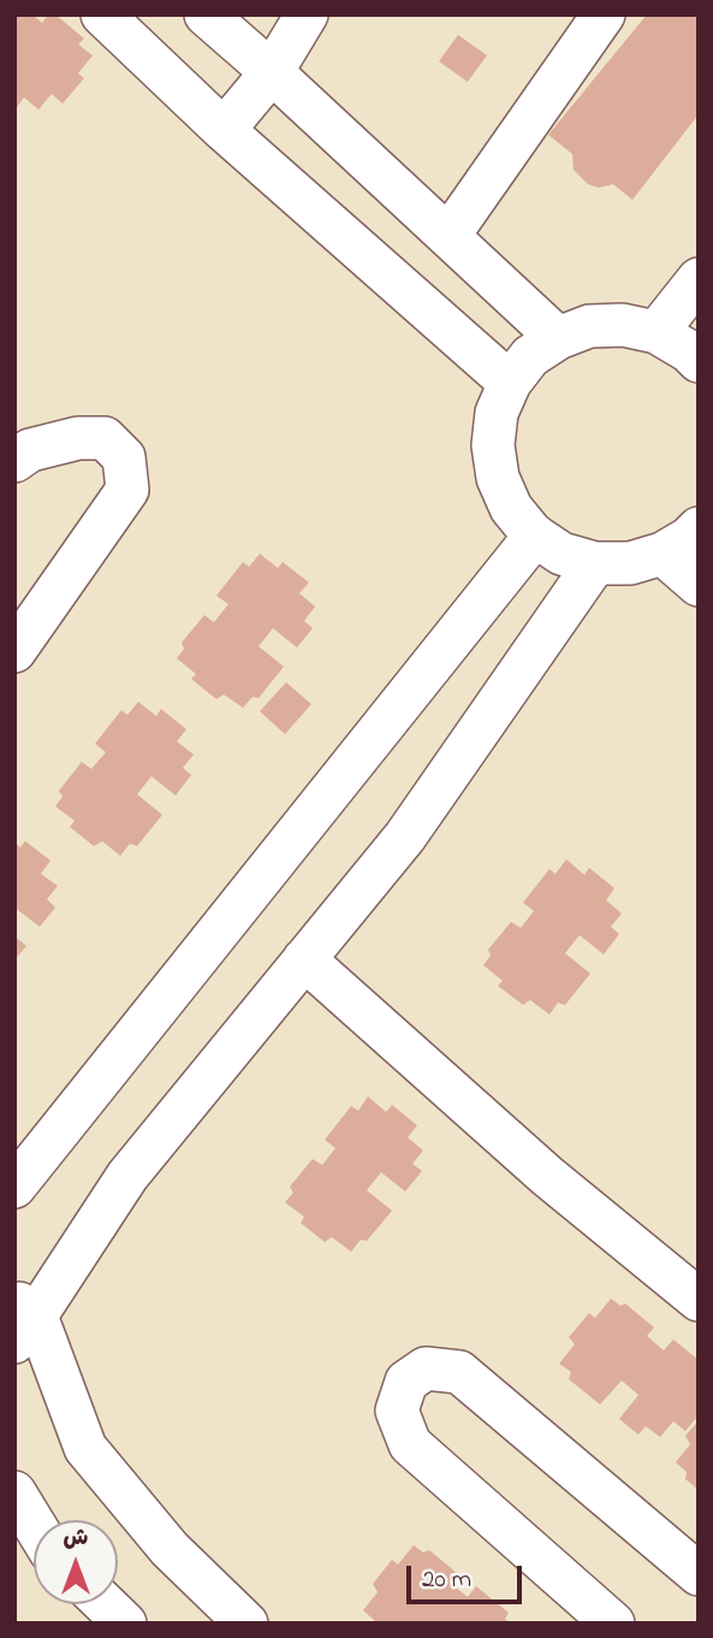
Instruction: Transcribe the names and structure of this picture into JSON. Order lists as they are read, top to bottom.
{
  "scale_bar": "20 m",
  "north": "top"
}
